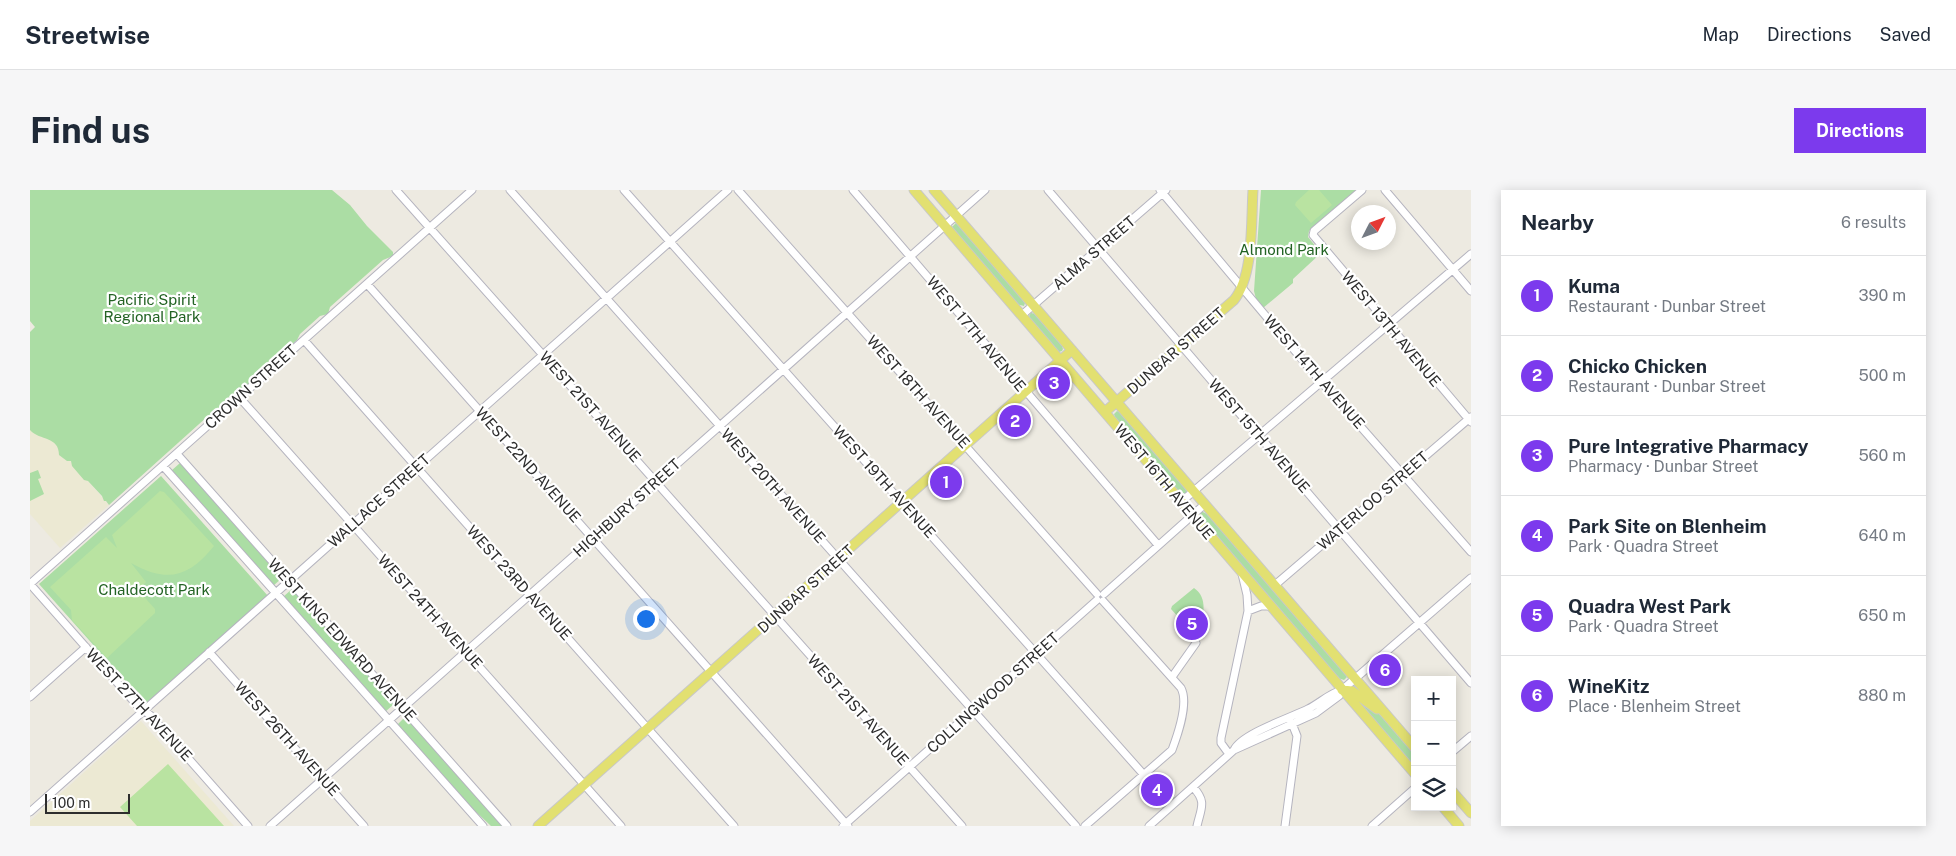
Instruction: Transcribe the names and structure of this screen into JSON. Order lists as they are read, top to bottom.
{
  "streets": {
    "main road": ["DUNBAR STREET", "WEST 16TH AVENUE"],
    "street": [
      "ALMA STREET",
      "WEST 13TH AVENUE",
      "WEST 17TH AVENUE",
      "WEST 14TH AVENUE",
      "CROWN STREET",
      "WEST 18TH AVENUE",
      "WEST 21ST AVENUE",
      "WEST 15TH AVENUE",
      "WEST 22ND AVENUE",
      "WEST 19TH AVENUE",
      "WEST 20TH AVENUE",
      "WALLACE STREET",
      "WATERLOO STREET",
      "HIGHBURY STREET",
      "WEST 23RD AVENUE",
      "WEST 24TH AVENUE",
      "WEST KING EDWARD AVENUE",
      "COLLINGWOOD STREET",
      "WEST 27TH AVENUE",
      "WEST 26TH AVENUE"
    ]
  },
  "crossings": [
    ["ALMA STREET", "WEST 14TH AVENUE"],
    ["ALMA STREET", "WEST 15TH AVENUE"],
    ["ALMA STREET", "WEST 16TH AVENUE"],
    ["WEST 13TH AVENUE", "WATERLOO STREET"],
    ["WEST 17TH AVENUE", "DUNBAR STREET"],
    ["WEST 17TH AVENUE", "HIGHBURY STREET"],
    ["WEST 17TH AVENUE", "COLLINGWOOD STREET"],
    ["DUNBAR STREET", "WEST 14TH AVENUE"],
    ["DUNBAR STREET", "WEST 18TH AVENUE"],
    ["DUNBAR STREET", "WEST 21ST AVENUE"],
    ["DUNBAR STREET", "WEST 15TH AVENUE"],
    ["DUNBAR STREET", "WEST 22ND AVENUE"],
    ["DUNBAR STREET", "WEST 19TH AVENUE"],
    ["DUNBAR STREET", "WEST 16TH AVENUE"],
    ["DUNBAR STREET", "WEST 20TH AVENUE"],
    ["DUNBAR STREET", "WEST 23RD AVENUE"],
    ["DUNBAR STREET", "WEST 24TH AVENUE"],
    ["WEST 14TH AVENUE", "WATERLOO STREET"],
    ["CROWN STREET", "WEST 21ST AVENUE"],
    ["CROWN STREET", "WEST 22ND AVENUE"],
    ["CROWN STREET", "WEST 23RD AVENUE"],
    ["CROWN STREET", "WEST 24TH AVENUE"],
    ["CROWN STREET", "WEST KING EDWARD AVENUE"],
    ["CROWN STREET", "WEST 27TH AVENUE"],
    ["WEST 18TH AVENUE", "WEST 19TH AVENUE"],
    ["WEST 18TH AVENUE", "HIGHBURY STREET"],
    ["WEST 18TH AVENUE", "COLLINGWOOD STREET"],
    ["WEST 21ST AVENUE", "WALLACE STREET"],
    ["WEST 21ST AVENUE", "HIGHBURY STREET"],
    ["WEST 21ST AVENUE", "COLLINGWOOD STREET"],
    ["WEST 15TH AVENUE", "WATERLOO STREET"],
    ["WEST 22ND AVENUE", "WALLACE STREET"],
    ["WEST 22ND AVENUE", "HIGHBURY STREET"],
    ["WEST 22ND AVENUE", "COLLINGWOOD STREET"],
    ["WEST 19TH AVENUE", "WALLACE STREET"],
    ["WEST 19TH AVENUE", "HIGHBURY STREET"],
    ["WEST 19TH AVENUE", "COLLINGWOOD STREET"],
    ["WEST 16TH AVENUE", "WATERLOO STREET"],
    ["WEST 16TH AVENUE", "HIGHBURY STREET"],
    ["WEST 16TH AVENUE", "COLLINGWOOD STREET"],
    ["WEST 20TH AVENUE", "WALLACE STREET"],
    ["WEST 20TH AVENUE", "HIGHBURY STREET"],
    ["WEST 20TH AVENUE", "COLLINGWOOD STREET"],
    ["WALLACE STREET", "WEST 23RD AVENUE"],
    ["WALLACE STREET", "WEST 24TH AVENUE"],
    ["WALLACE STREET", "WEST KING EDWARD AVENUE"],
    ["WALLACE STREET", "WEST 27TH AVENUE"],
    ["WALLACE STREET", "WEST 26TH AVENUE"],
    ["HIGHBURY STREET", "WEST 23RD AVENUE"],
    ["HIGHBURY STREET", "WEST 24TH AVENUE"],
    ["HIGHBURY STREET", "WEST KING EDWARD AVENUE"],
    ["HIGHBURY STREET", "WEST 26TH AVENUE"]
  ],
  "parks": ["Almond Park", "Pacific Spirit Regional Park", "Chaldecott Park"],
  "scale_bar": "100 m",
  "north": "top right",
  "page": {
    "header": "Streetwise",
    "nav": ["Map", "Directions", "Saved"],
    "buttons": "Directions",
    "title": "Find us",
    "heading": ["Nearby", "6 results"],
    "list": [
      {
        "mark": "1",
        "name": "Kuma",
        "note": "Restaurant · Dunbar Street",
        "value": "390 m"
      },
      {
        "mark": "2",
        "name": "Chicko Chicken",
        "note": "Restaurant · Dunbar Street",
        "value": "500 m"
      },
      {
        "mark": "3",
        "name": "Pure Integrative Pharmacy",
        "note": "Pharmacy · Dunbar Street",
        "value": "560 m"
      },
      {
        "mark": "4",
        "name": "Park Site on Blenheim",
        "note": "Park · Quadra Street",
        "value": "640 m"
      },
      {
        "mark": "5",
        "name": "Quadra West Park",
        "note": "Park · Quadra Street",
        "value": "650 m"
      },
      {
        "mark": "6",
        "name": "WineKitz",
        "note": "Place · Blenheim Street",
        "value": "880 m"
      }
    ],
    "pins": [
      "3",
      "2",
      "1",
      "5",
      "6",
      "4"
    ],
    "map_buttons": ["+", "−"],
    "scale": "100 m"
  }
}
